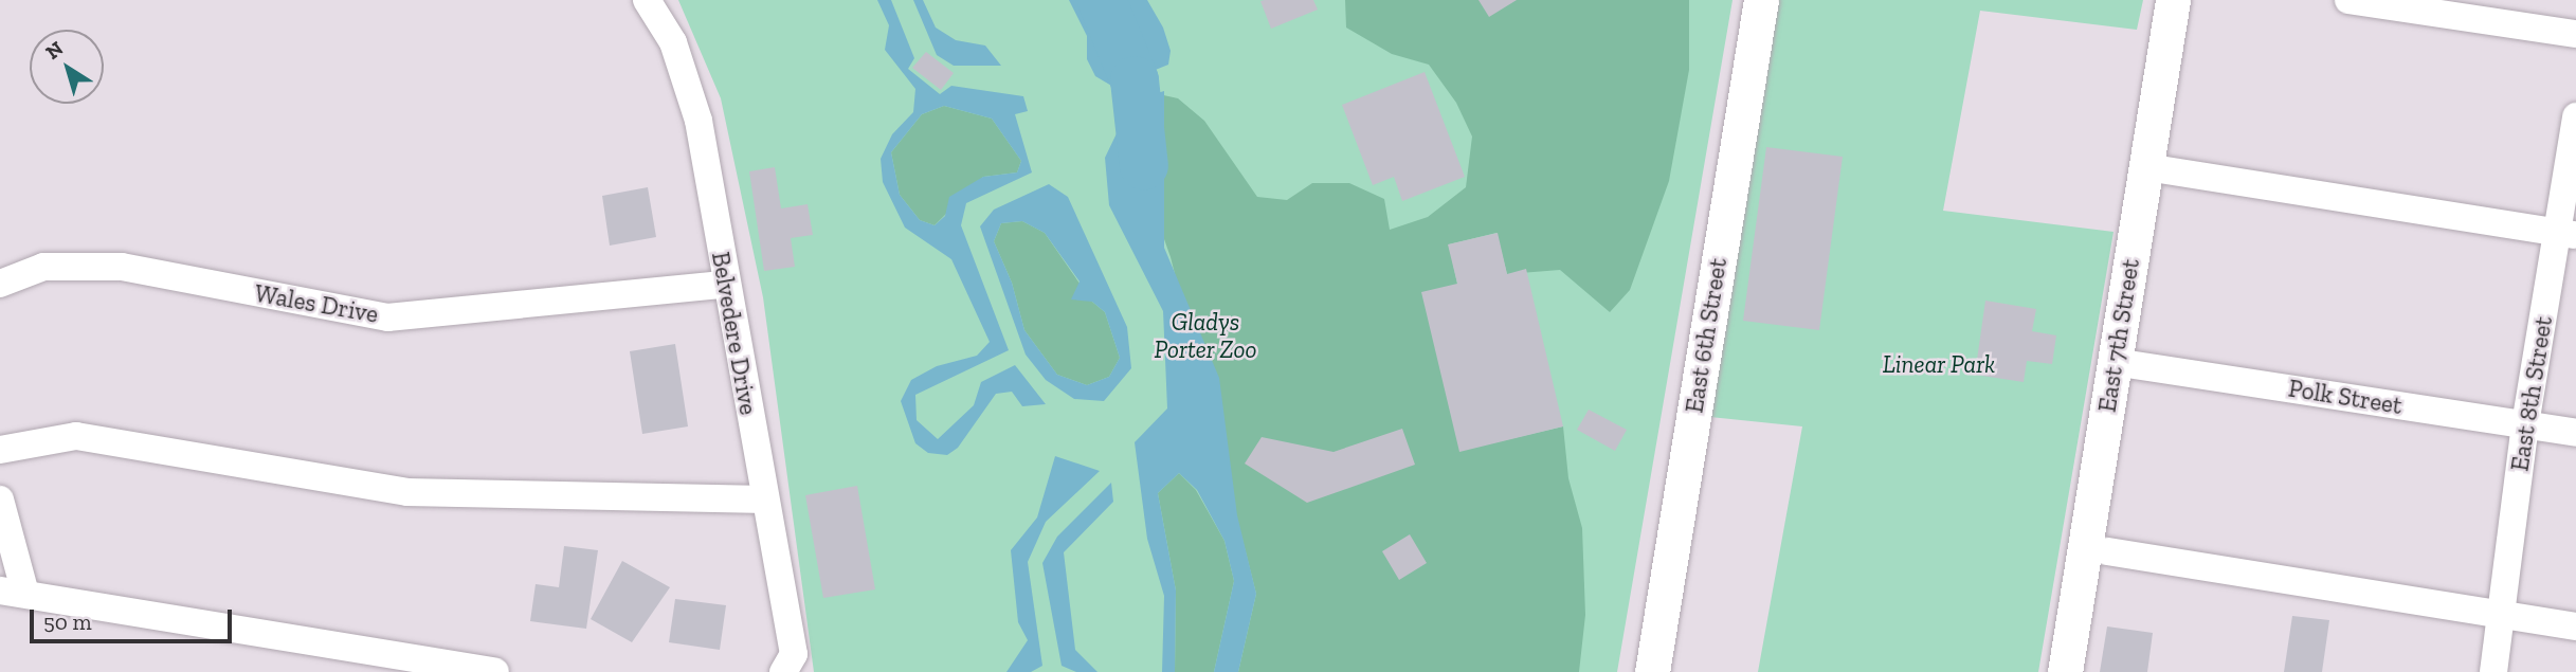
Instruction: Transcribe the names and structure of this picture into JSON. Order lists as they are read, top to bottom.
{
  "streets": {
    "main road": ["East 6th Street", "East 7th Street"],
    "street": [
      "Wales Drive",
      "Belvedere Drive",
      "East 8th Street",
      "Polk Street"
    ]
  },
  "crossings": [
    ["Wales Drive", "Belvedere Drive"],
    ["East 7th Street", "Polk Street"],
    ["East 8th Street", "Polk Street"]
  ],
  "parks": ["Gladys Porter Zoo", "Linear Park"],
  "scale_bar": "50 m",
  "north": "top left"
}
